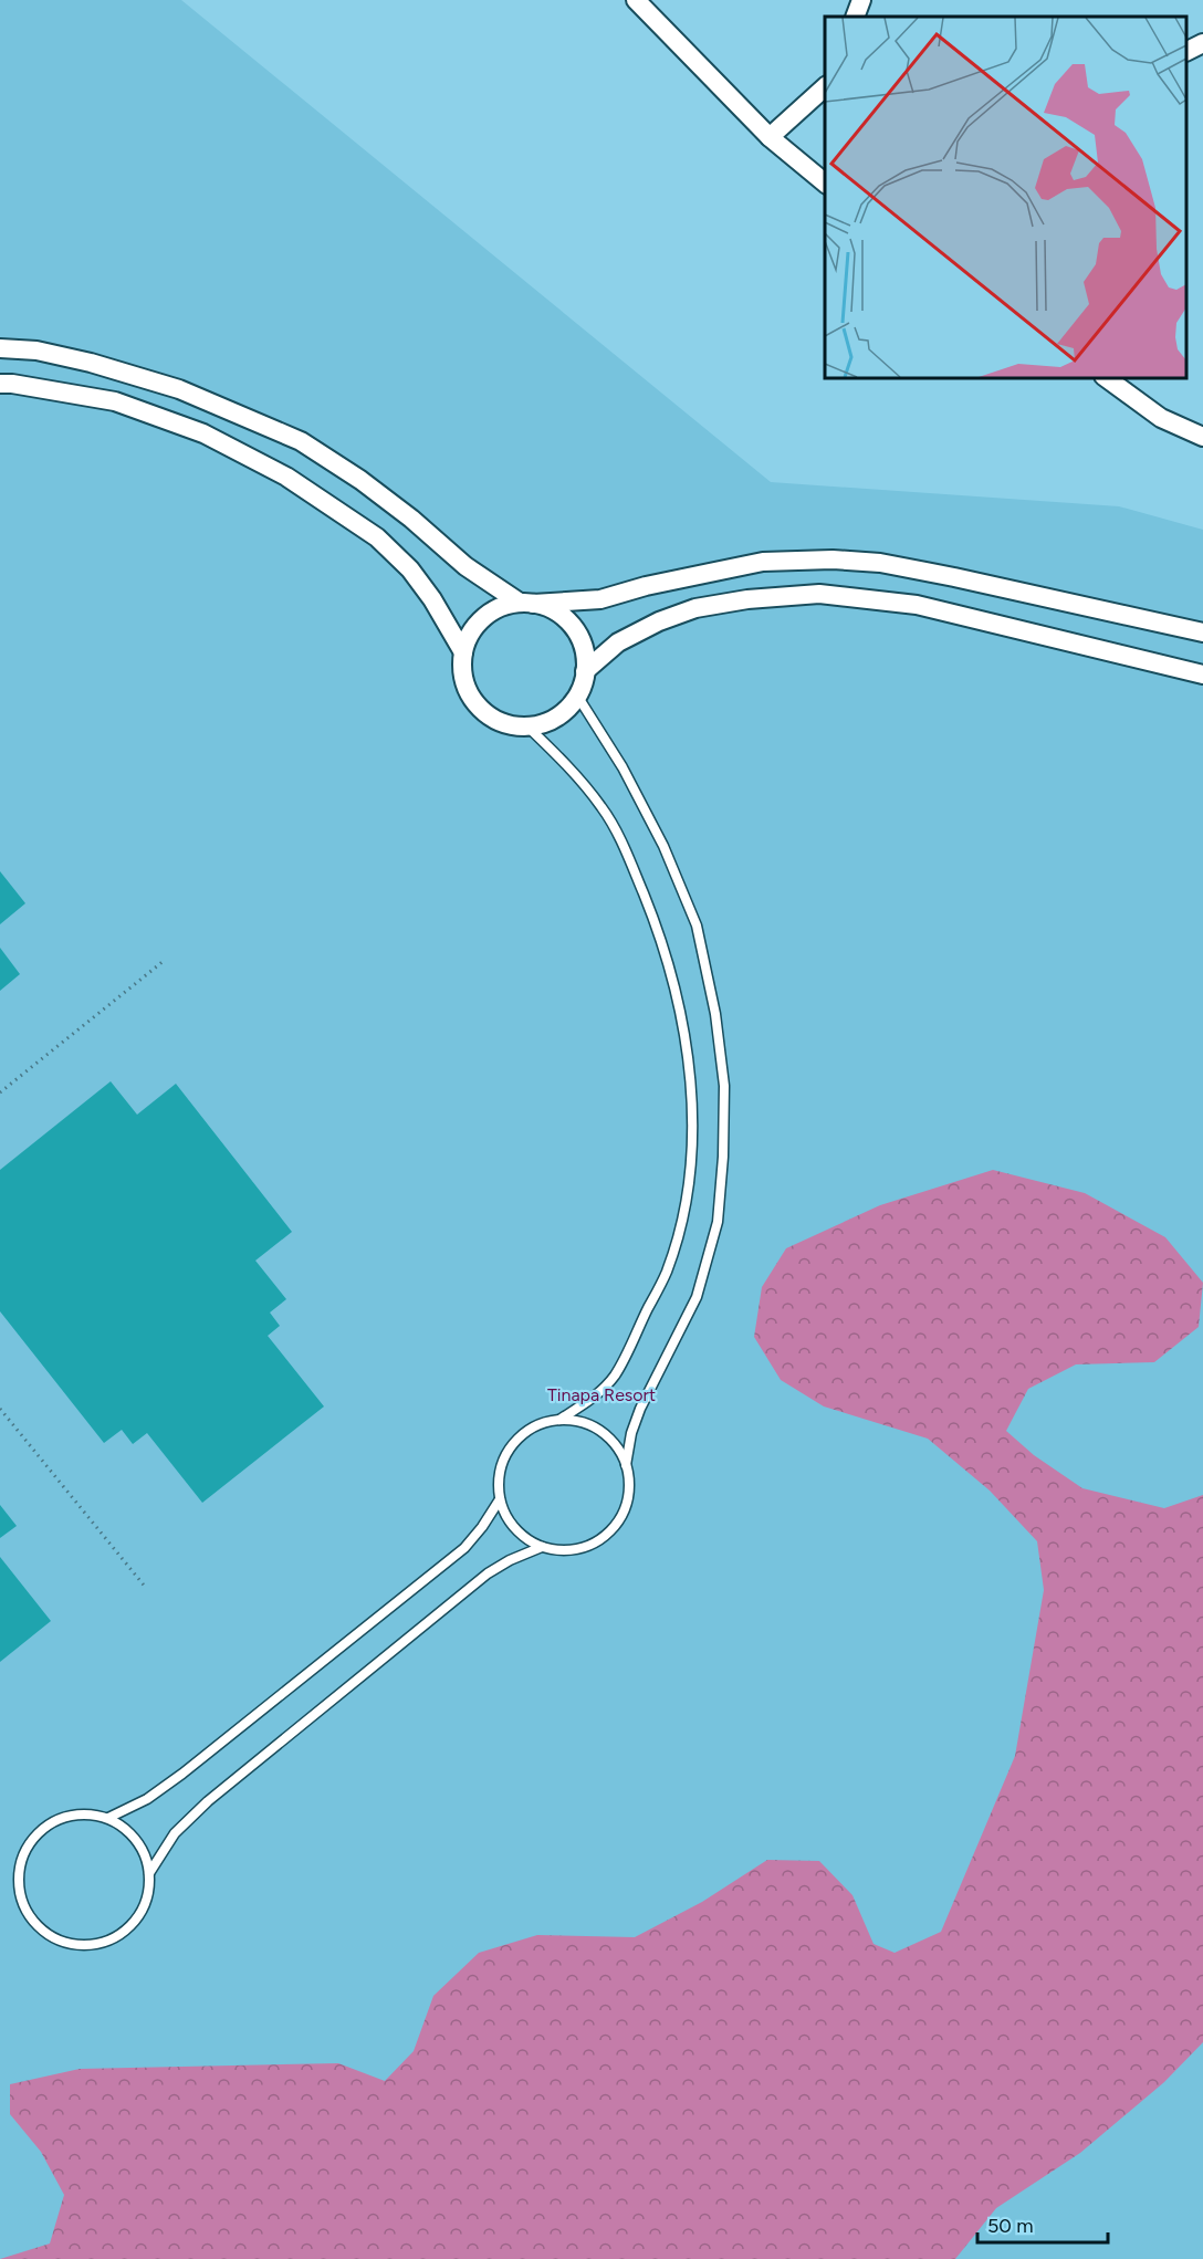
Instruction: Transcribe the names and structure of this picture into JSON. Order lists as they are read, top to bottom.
{
  "parks": ["Tinapa Resort"],
  "scale_bar": "50 m"
}
